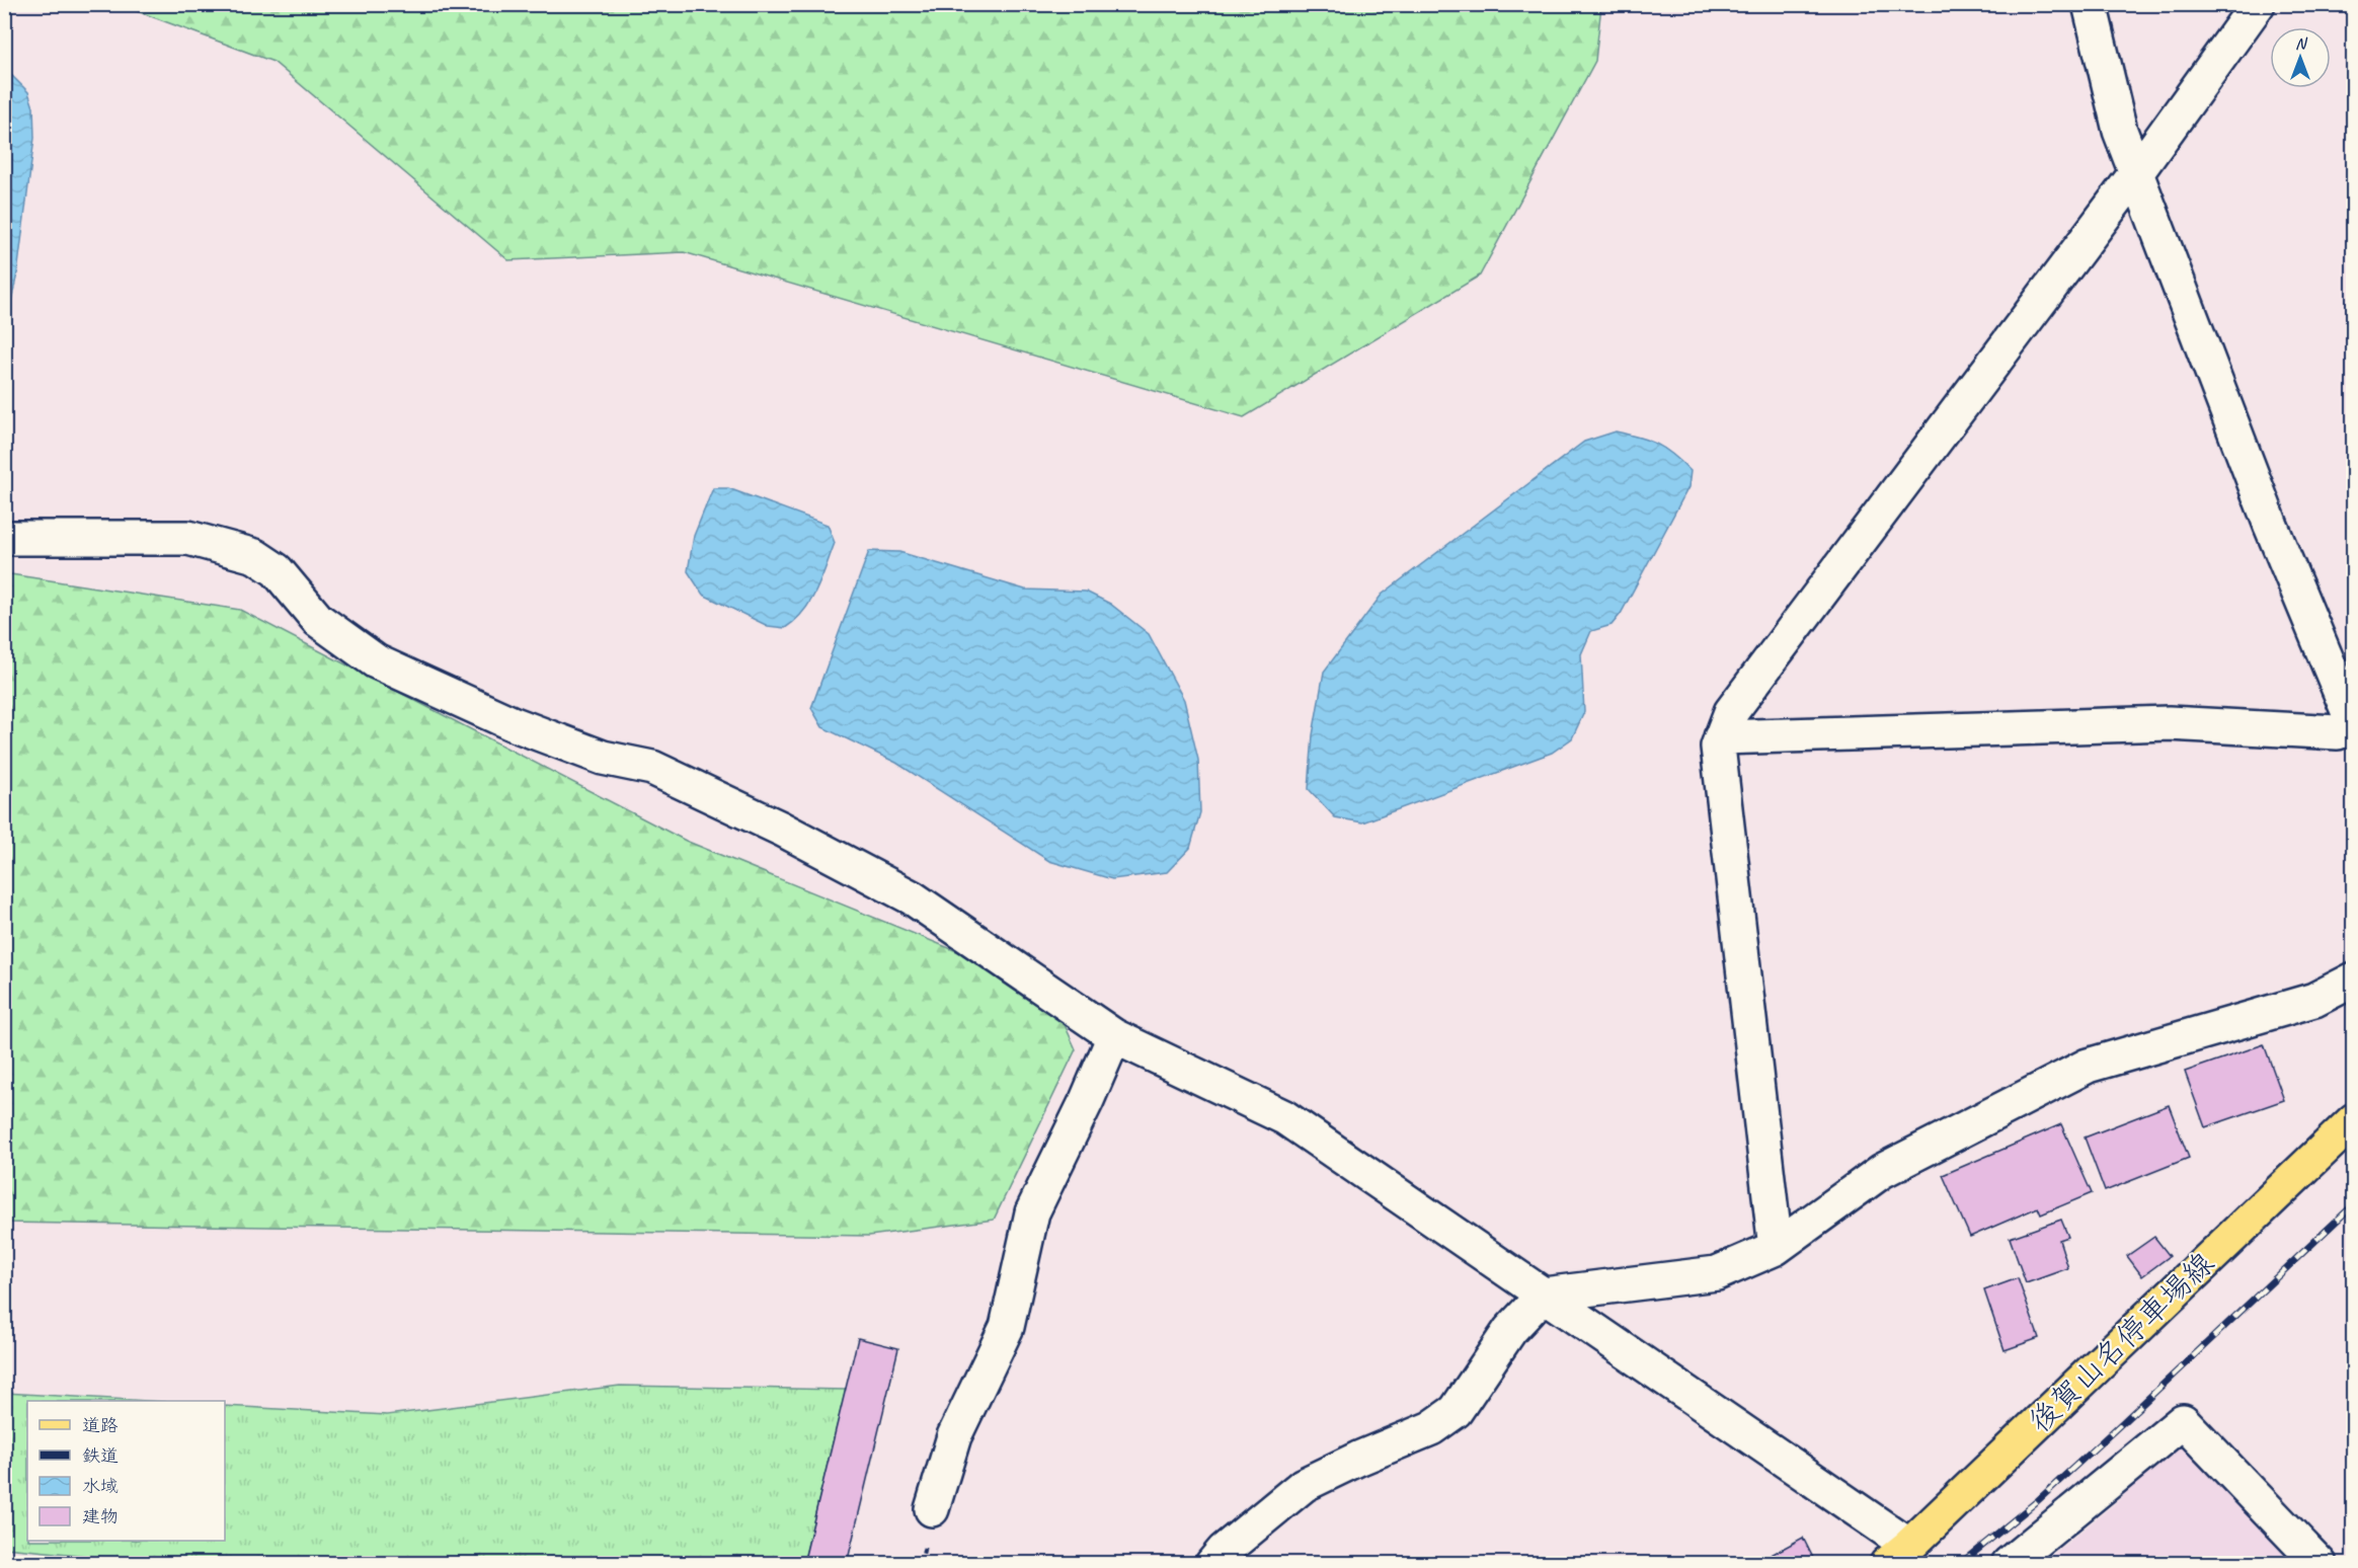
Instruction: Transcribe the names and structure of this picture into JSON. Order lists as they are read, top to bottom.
{
  "streets": {
    "main road": ["後賀山名停車場線"]
  },
  "legend": [
    "道路",
    "鉄道",
    "水域",
    "建物"
  ],
  "north": "top"
}
